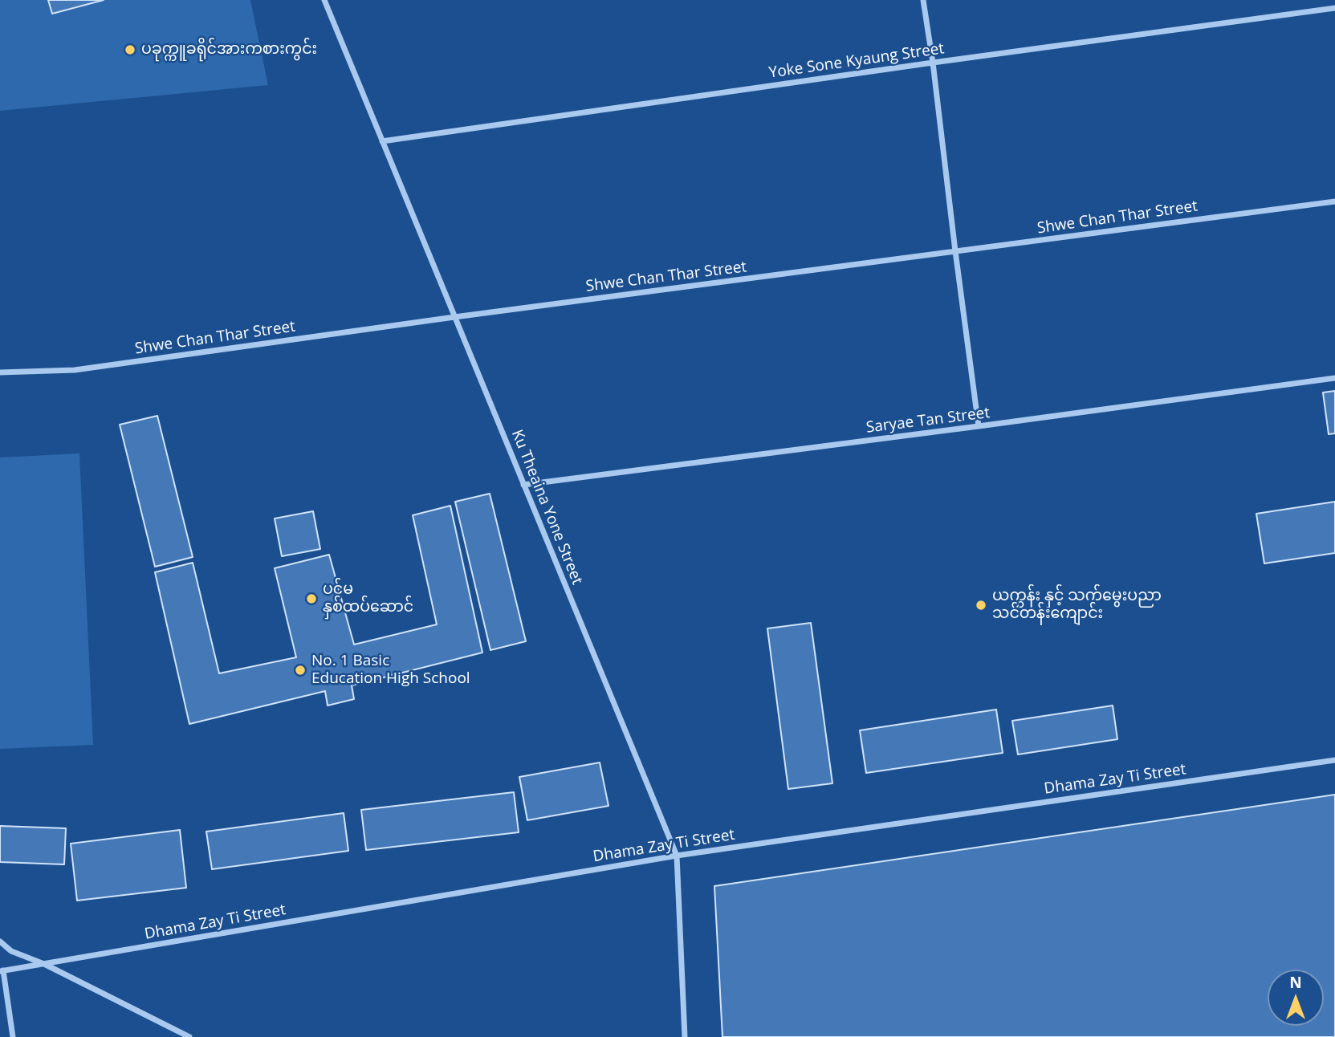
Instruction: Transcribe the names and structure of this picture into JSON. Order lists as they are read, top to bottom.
{
  "streets": {
    "street": [
      "Yoke Sone Kyaung Street",
      "Shwe Chan Thar Street",
      "Saryae Tan Street",
      "Ku Theaina Yone Street",
      "Dhama Zay Ti Street"
    ]
  },
  "crossings": [
    ["Yoke Sone Kyaung Street", "Ku Theaina Yone Street"],
    ["Shwe Chan Thar Street", "Ku Theaina Yone Street"],
    ["Saryae Tan Street", "Ku Theaina Yone Street"],
    ["Ku Theaina Yone Street", "Dhama Zay Ti Street"]
  ],
  "places": [
    "ပခုက္ကူခရိုင်အားကစားကွင်း",
    "ပင်မ နှစ်ထပ်ဆောင်",
    "ယက္ကန်း နှင့် သက်မွေးပညာ သင်တန်းကျောင်း",
    "No. 1 Basic Education High School"
  ],
  "north": "top"
}
